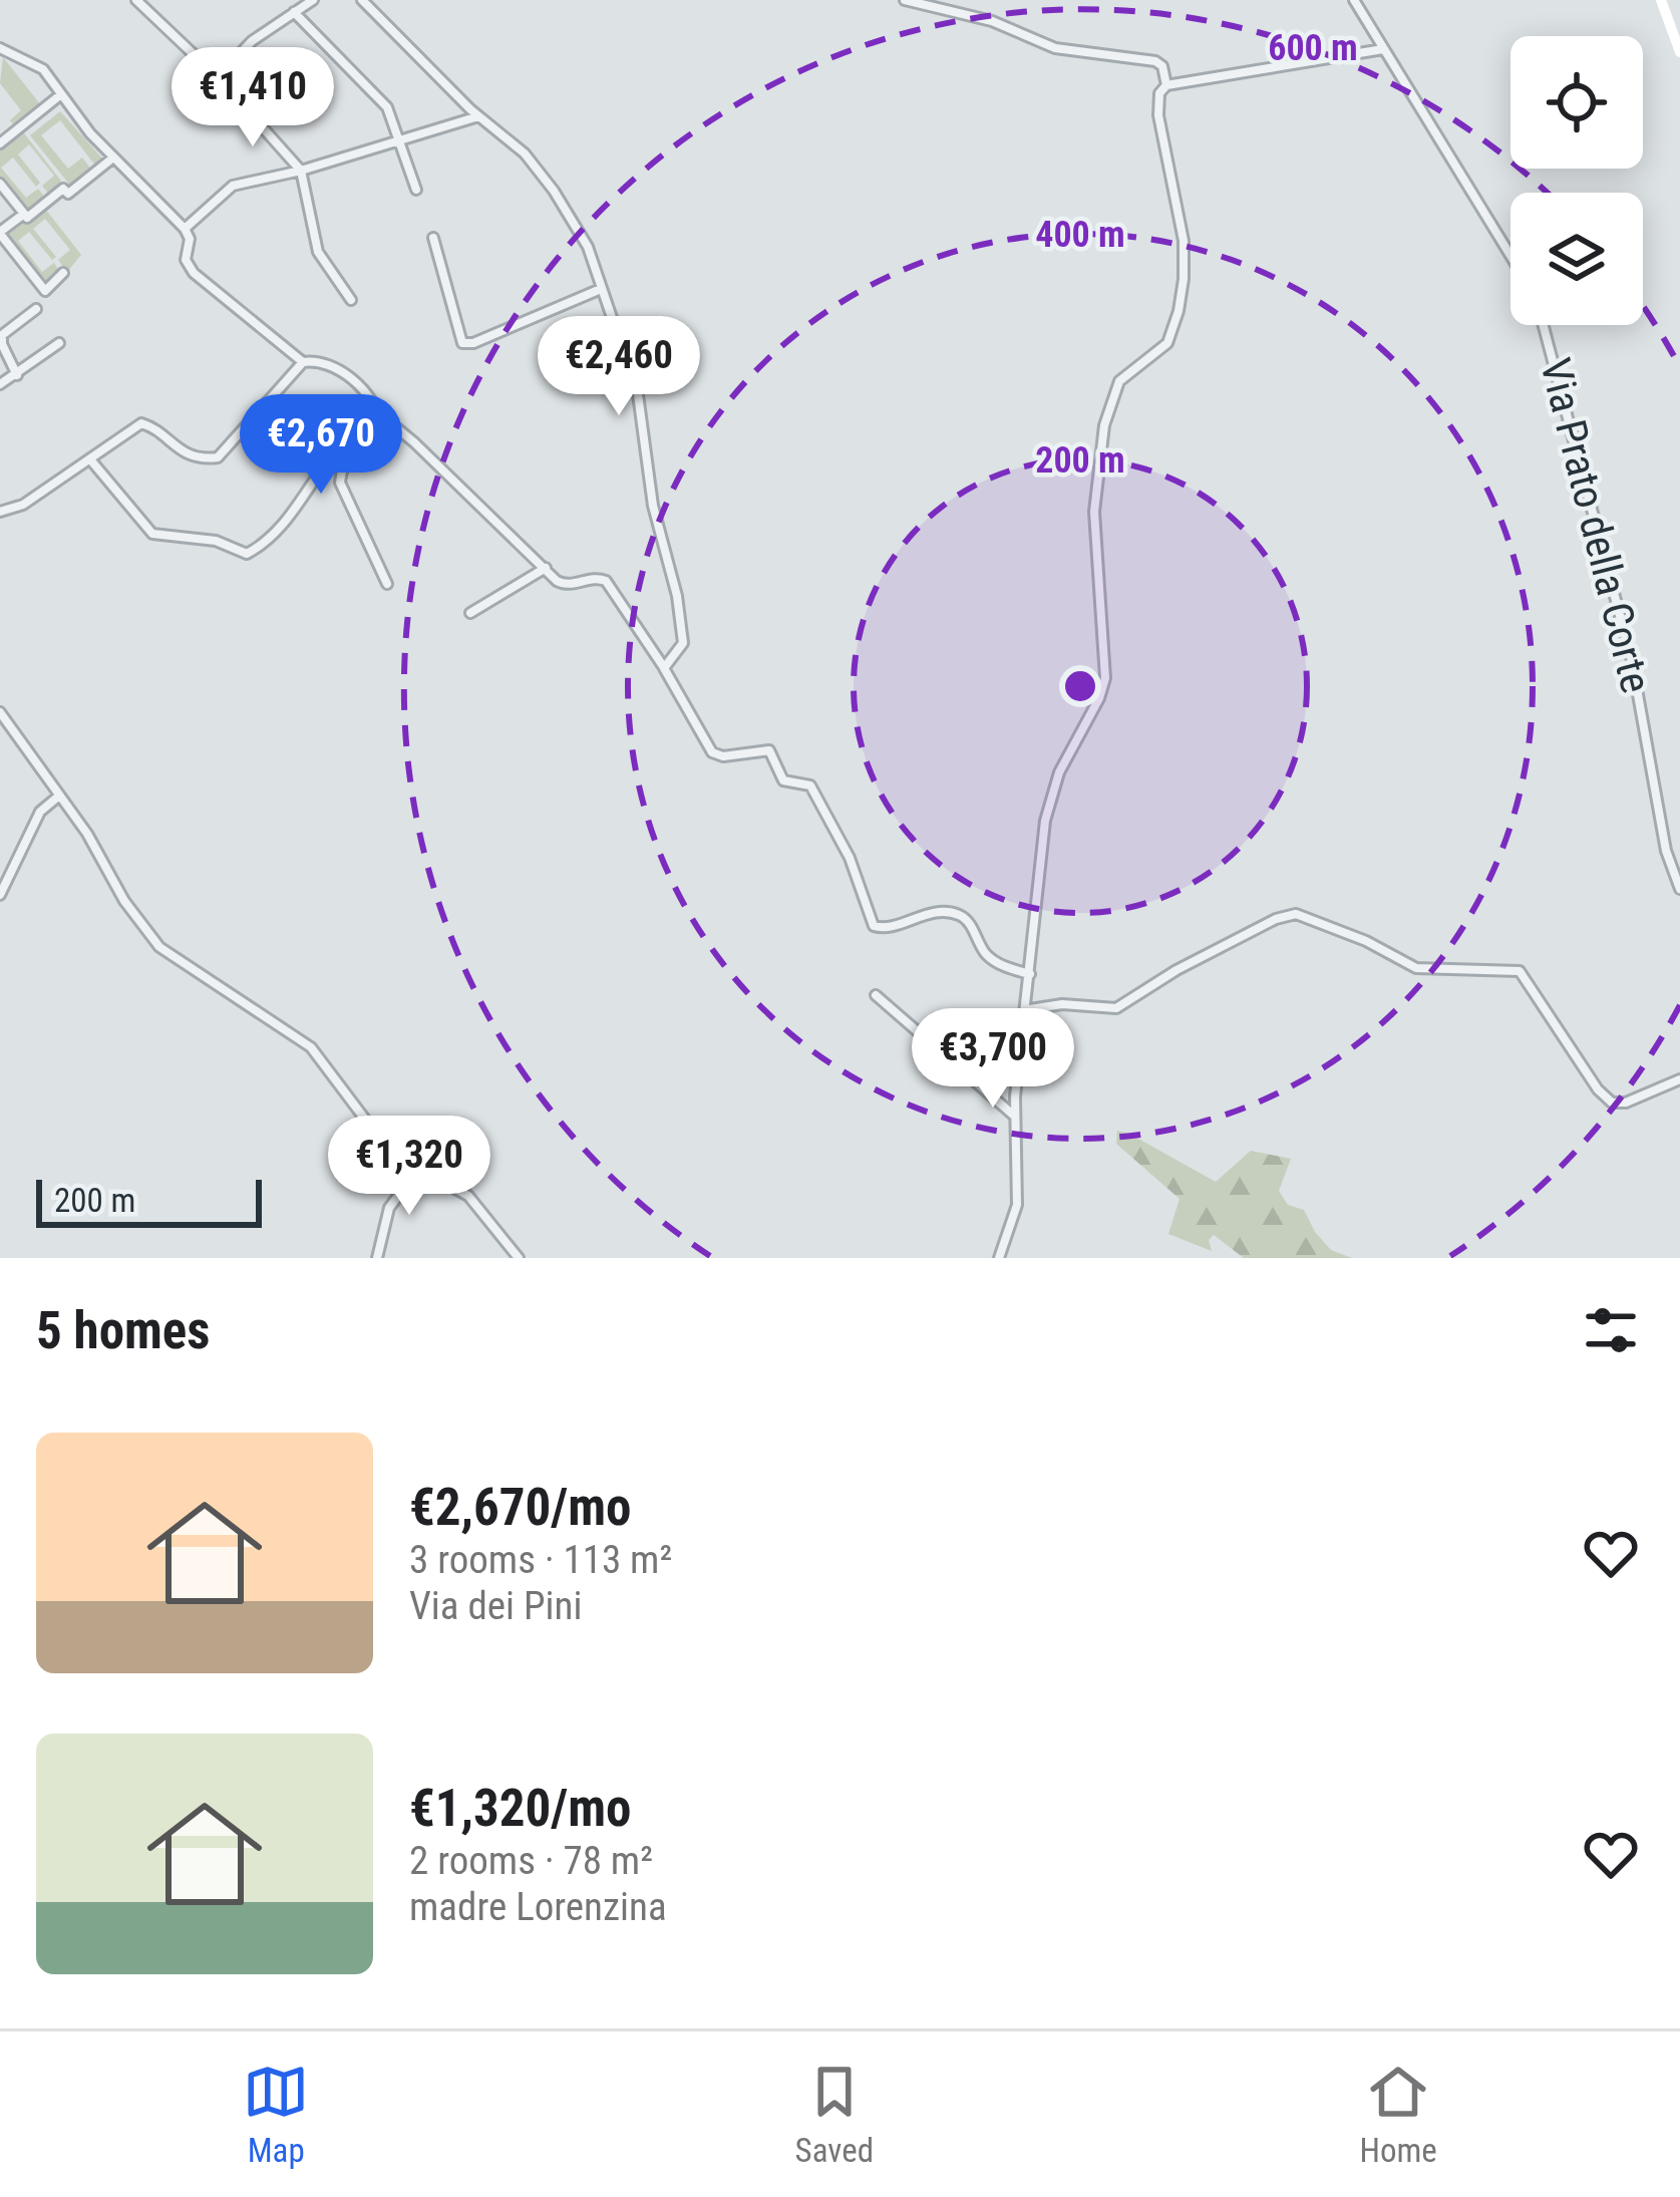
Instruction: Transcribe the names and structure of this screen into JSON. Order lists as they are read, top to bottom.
{
  "streets": {
    "street": ["Via Prato della Corte"]
  },
  "scale_bar": "200 m",
  "page": {
    "price": [
      "€1,410",
      "€2,460",
      "€2,670",
      "€3,700",
      "€1,320"
    ],
    "scale": "200 m",
    "heading": "5 homes",
    "list": [
      {
        "name": "€2,670/mo",
        "note": "3 rooms · 113 m² · Via dei Pini"
      },
      {
        "name": "€1,320/mo",
        "note": "2 rooms · 78 m² · madre Lorenzina"
      }
    ],
    "tabs": ["Map", "Saved", "Home"]
  },
  "rings": ["600 m", "400 m", "200 m"]
}
